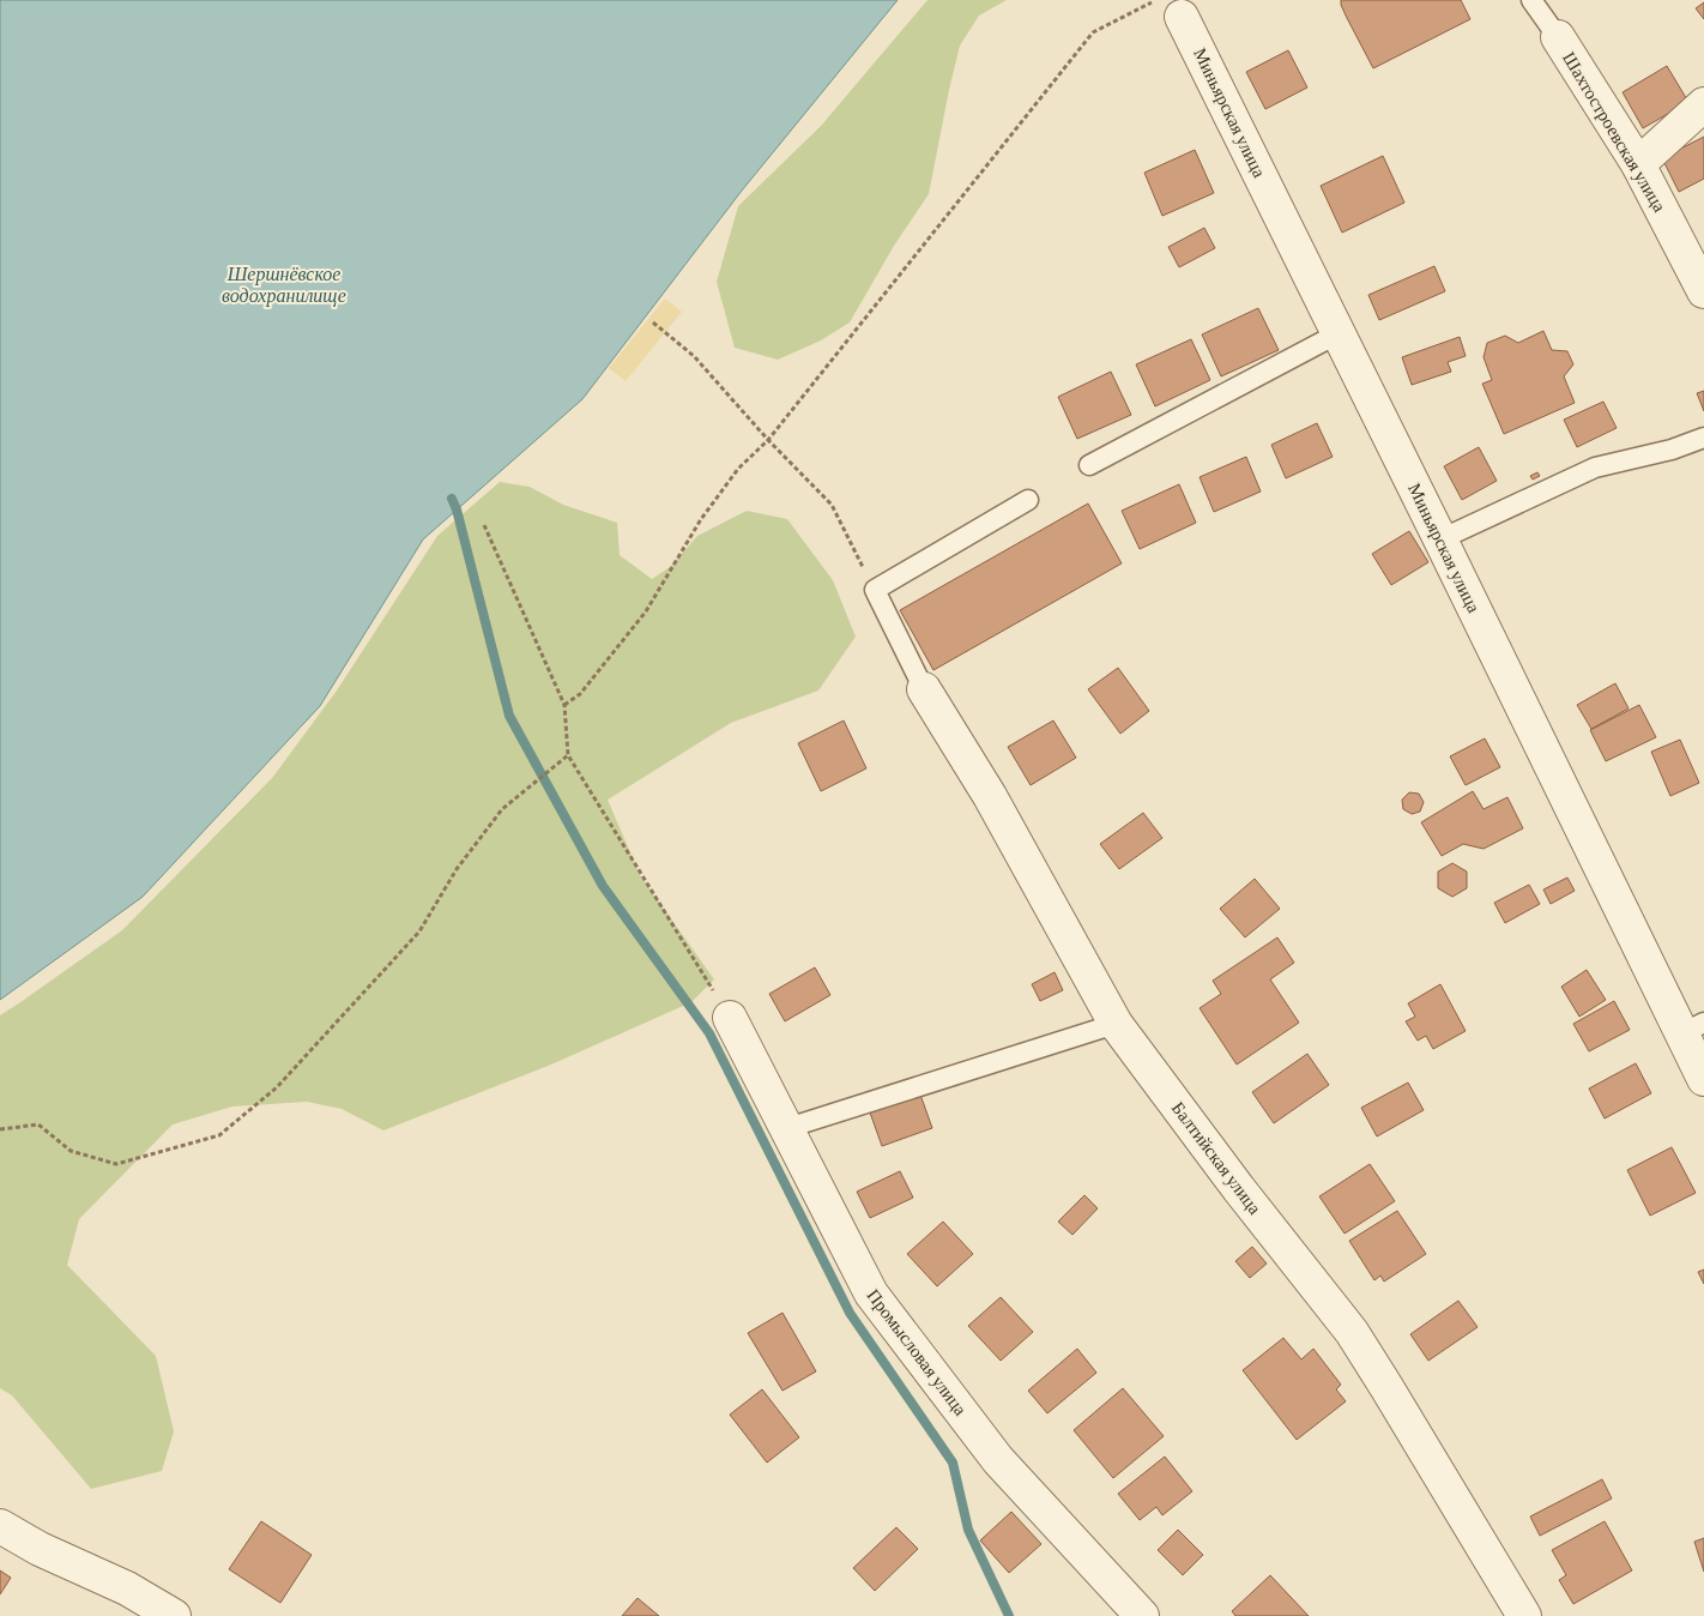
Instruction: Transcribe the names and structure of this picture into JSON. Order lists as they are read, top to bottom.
{
  "streets": {
    "street": [
      "Миньярская улица",
      "Шахтостроевская улица",
      "Балтийская улица",
      "Промысловая улица"
    ]
  },
  "water": ["Шершнёвское водохранилище"]
}
